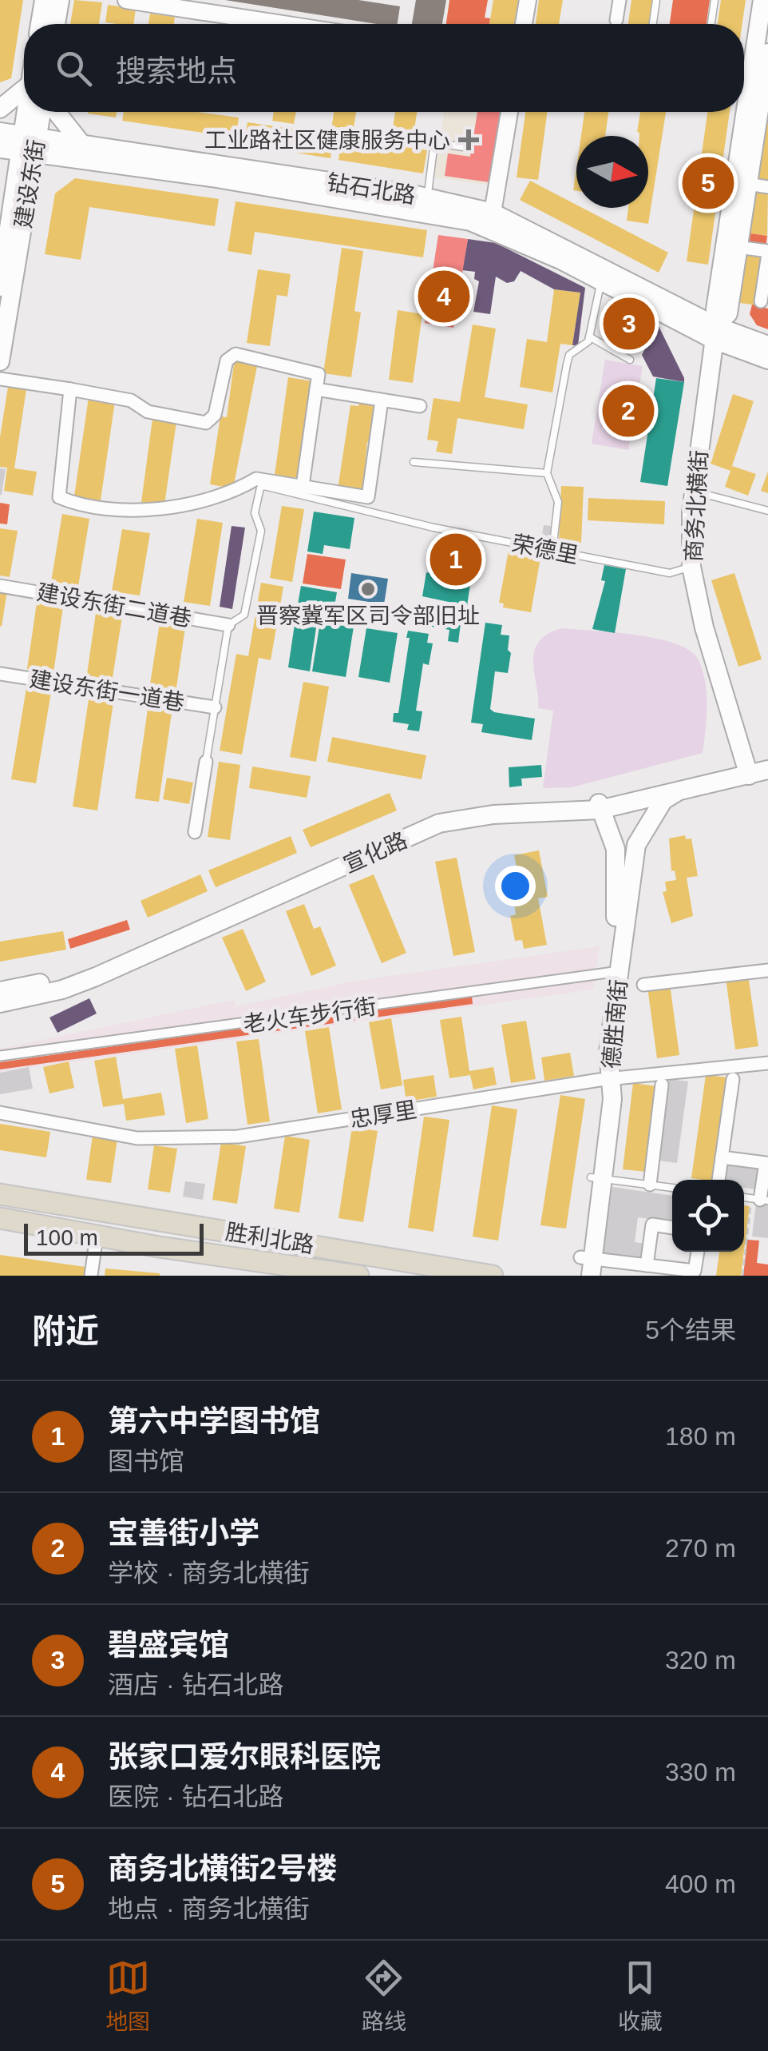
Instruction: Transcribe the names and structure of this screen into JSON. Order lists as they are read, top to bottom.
{
  "streets": {
    "highway": ["胜利北路"],
    "main road": [
      "建设东街",
      "钻石北路",
      "商务北横街",
      "宣化路",
      "德胜南街"
    ],
    "street": [
      "建设东街二道巷",
      "建设东街一道巷",
      "老火车步行街",
      "忠厚里"
    ],
    "lane": ["荣德里"]
  },
  "crossings": [
    ["建设东街", "钻石北路"],
    ["钻石北路", "商务北横街"],
    ["商务北横街", "荣德里"],
    ["商务北横街", "宣化路"],
    ["荣德里", "建设东街二道巷"],
    ["宣化路", "德胜南街"],
    ["老火车步行街", "德胜南街"],
    ["德胜南街", "忠厚里"]
  ],
  "places": {
    "health": ["工业路社区健康服务中心"],
    "other": ["晋察冀军区司令部旧址"]
  },
  "scale_bar": "100 m",
  "north": "right",
  "page": {
    "search": "搜索地点",
    "pins": [
      "5",
      "4",
      "3",
      "2",
      "1"
    ],
    "scale": "100 m",
    "heading": ["附近", "5个结果"],
    "list": [
      {
        "mark": "1",
        "name": "第六中学图书馆",
        "note": "图书馆",
        "value": "180 m"
      },
      {
        "mark": "2",
        "name": "宝善街小学",
        "note": "学校 · 商务北横街",
        "value": "270 m"
      },
      {
        "mark": "3",
        "name": "碧盛宾馆",
        "note": "酒店 · 钻石北路",
        "value": "320 m"
      },
      {
        "mark": "4",
        "name": "张家口爱尔眼科医院",
        "note": "医院 · 钻石北路",
        "value": "330 m"
      },
      {
        "mark": "5",
        "name": "商务北横街2号楼",
        "note": "地点 · 商务北横街",
        "value": "400 m"
      }
    ],
    "nav": ["地图", "路线", "收藏"]
  }
}
